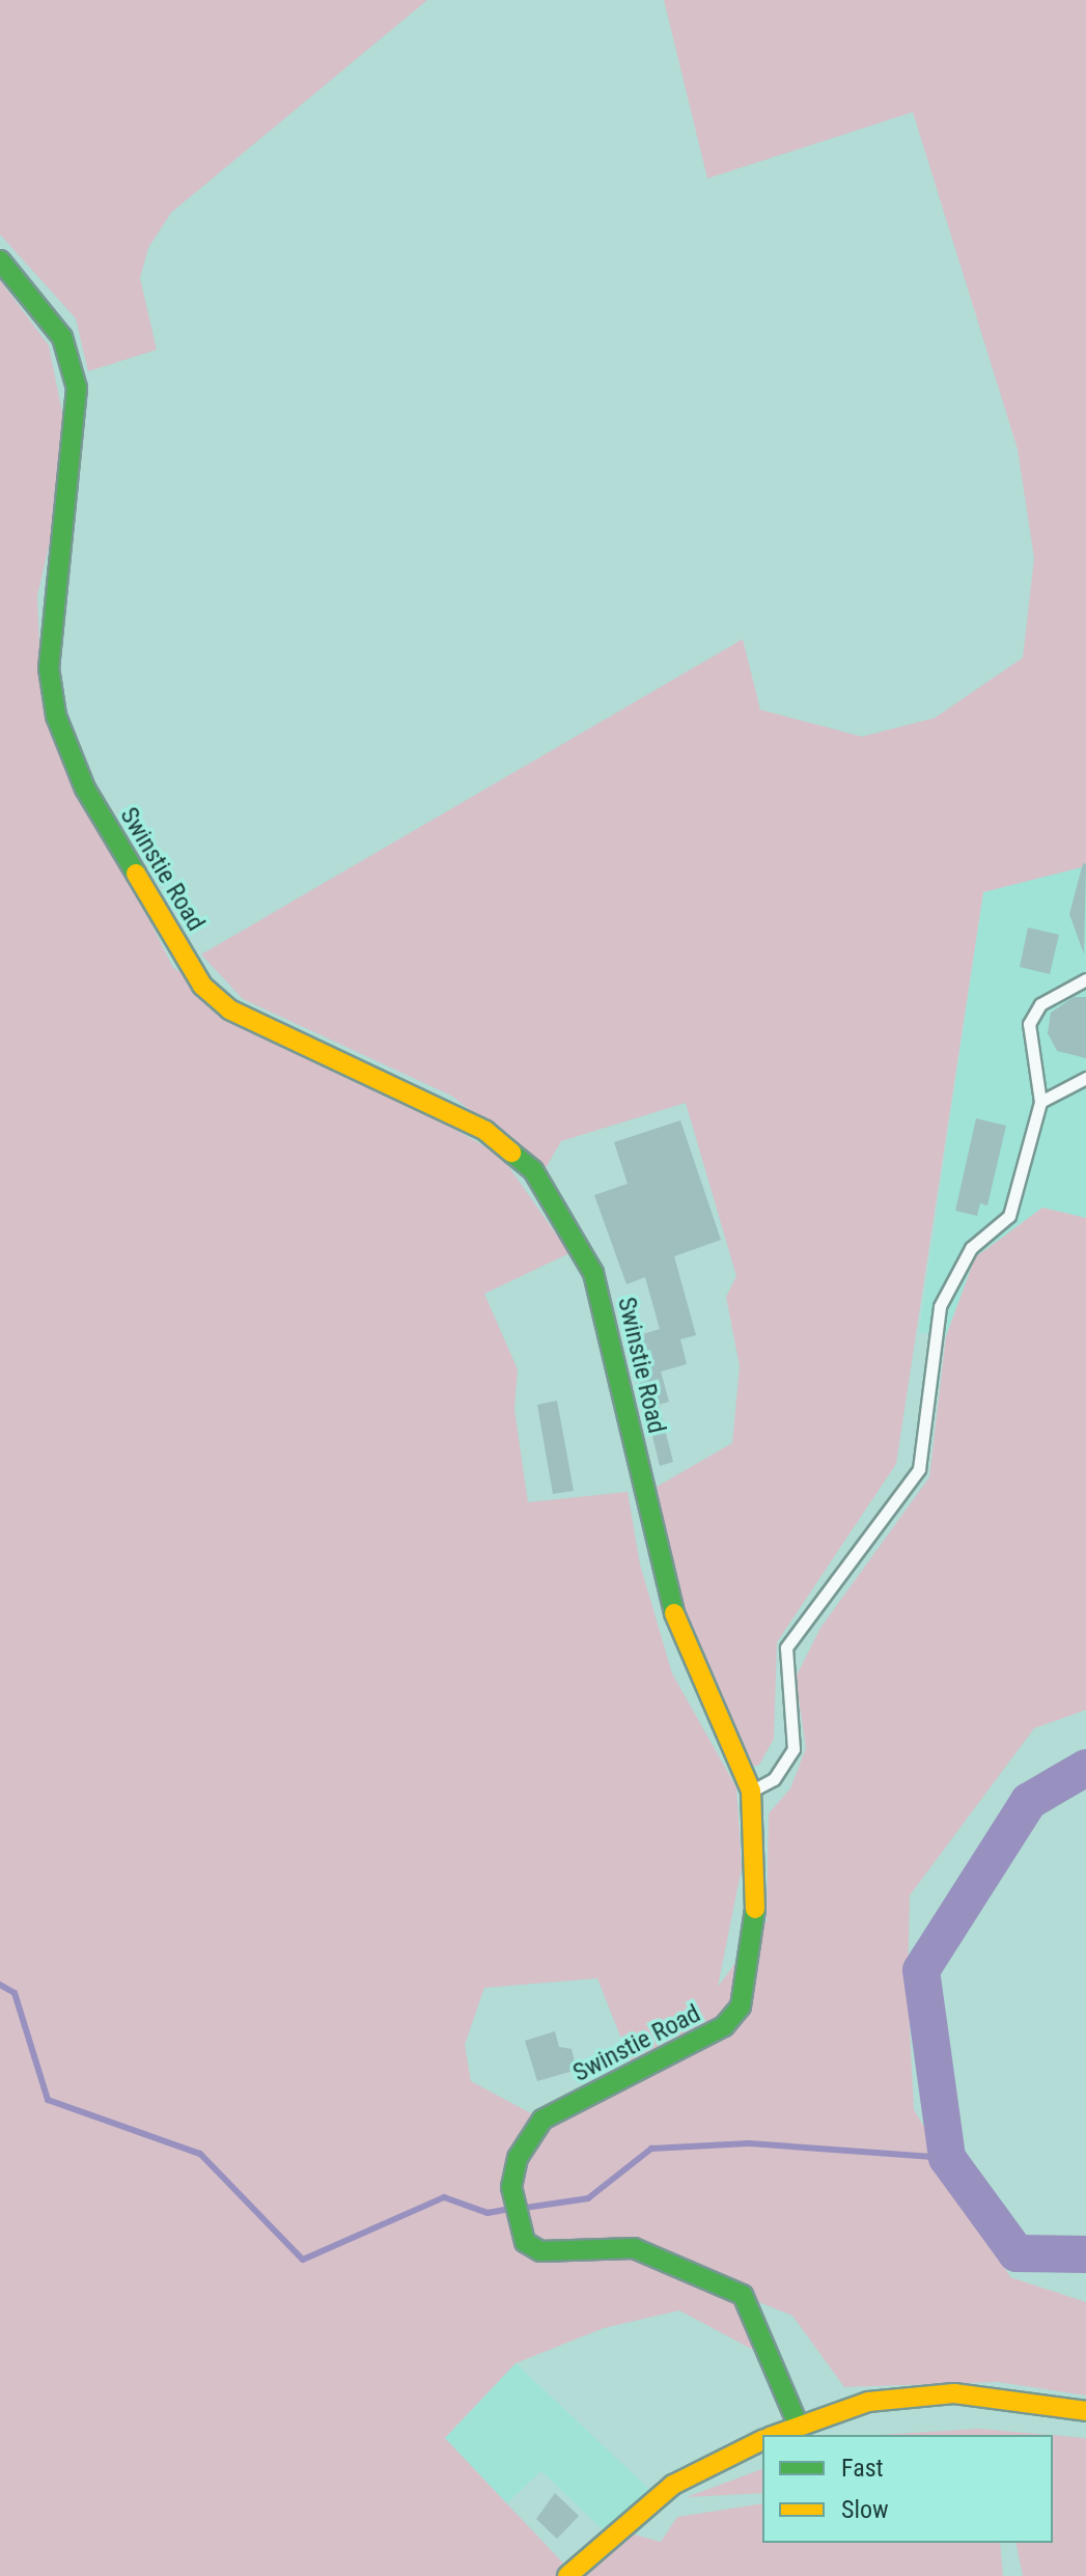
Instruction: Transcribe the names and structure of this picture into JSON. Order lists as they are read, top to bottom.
{
  "streets": {
    "street": ["Swinstie Road"]
  },
  "legend": ["Fast", "Slow"]
}
